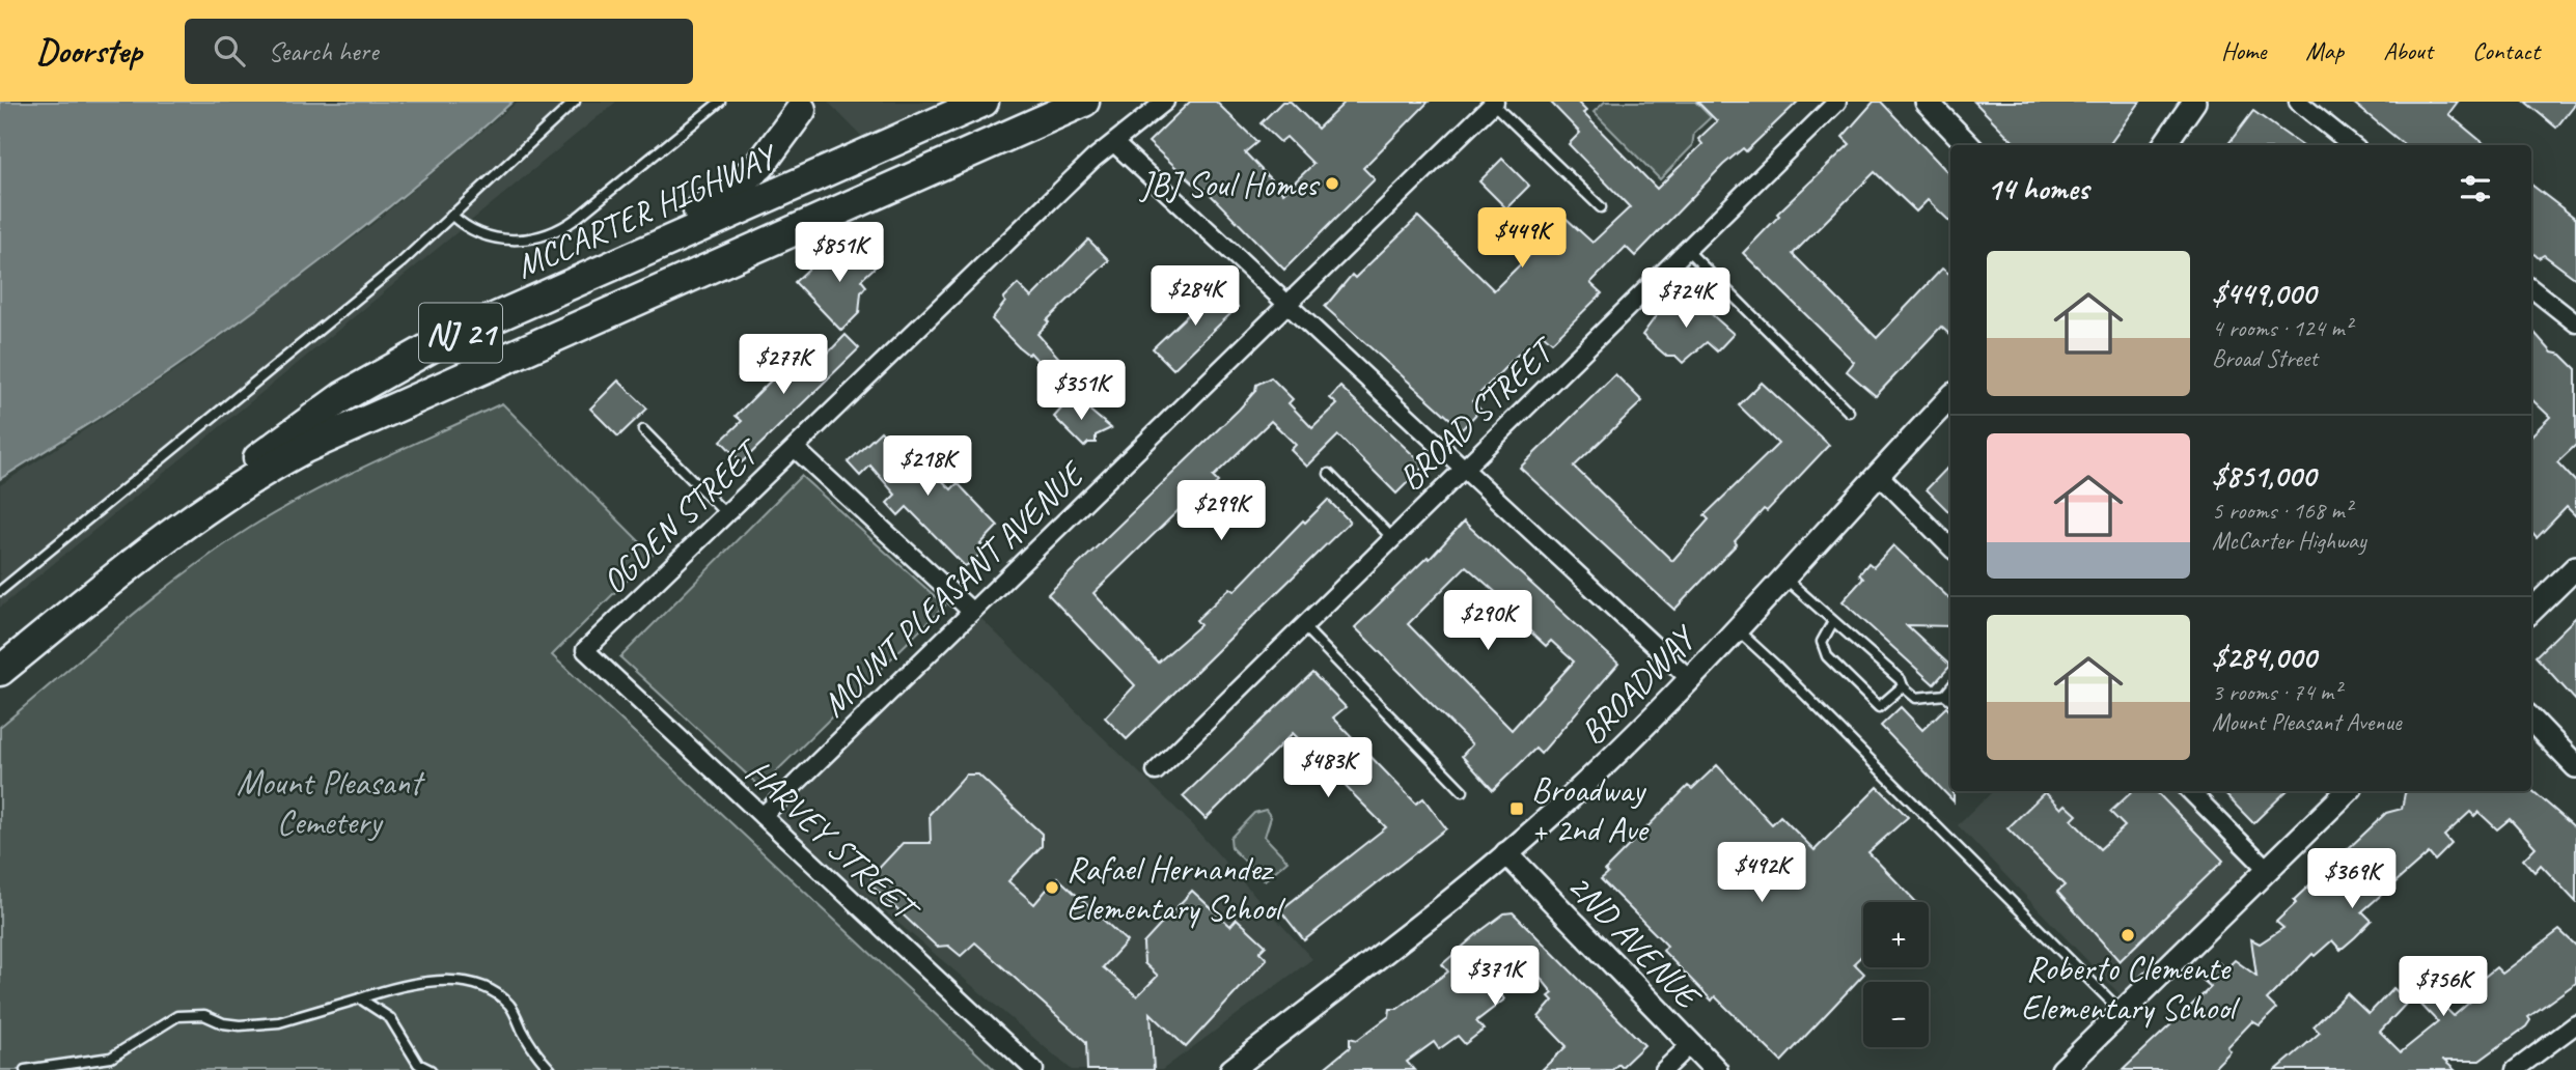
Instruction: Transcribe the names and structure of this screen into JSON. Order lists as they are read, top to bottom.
{
  "streets": {
    "highway": ["MCCARTER HIGHWAY", "NJ 21"],
    "main road": ["BROADWAY", "2ND AVENUE"],
    "street": [
      "BROAD STREET",
      "OGDEN STREET",
      "MOUNT PLEASANT AVENUE",
      "HARVEY STREET"
    ]
  },
  "crossings": [
    ["OGDEN STREET", "HARVEY STREET"],
    ["MOUNT PLEASANT AVENUE", "HARVEY STREET"],
    ["BROADWAY", "2ND AVENUE"]
  ],
  "parks": ["Mount Pleasant Cemetery"],
  "places": {
    "other": ["JBJ Soul Homes", "Rafael Hernandez Elementary School", "Roberto Clemente Elementary School"],
    "transit": ["Broadway + 2nd Ave"]
  },
  "page": {
    "header": "Doorstep",
    "search": "Search here",
    "nav": [
      "Home",
      "Map",
      "About",
      "Contact"
    ],
    "heading": "14 homes",
    "price": [
      "$449K",
      "$851K",
      "$284K",
      "$724K",
      "$277K",
      "$351K",
      "$218K",
      "$299K",
      "$290K",
      "$483K",
      "$492K",
      "$369K",
      "$371K",
      "$756K"
    ],
    "list": [
      {
        "name": "$449,000",
        "note": "4 rooms · 124 m² · Broad Street"
      },
      {
        "name": "$851,000",
        "note": "5 rooms · 168 m² · McCarter Highway"
      },
      {
        "name": "$284,000",
        "note": "3 rooms · 74 m² · Mount Pleasant Avenue"
      }
    ],
    "map_buttons": ["+", "−"]
  }
}
